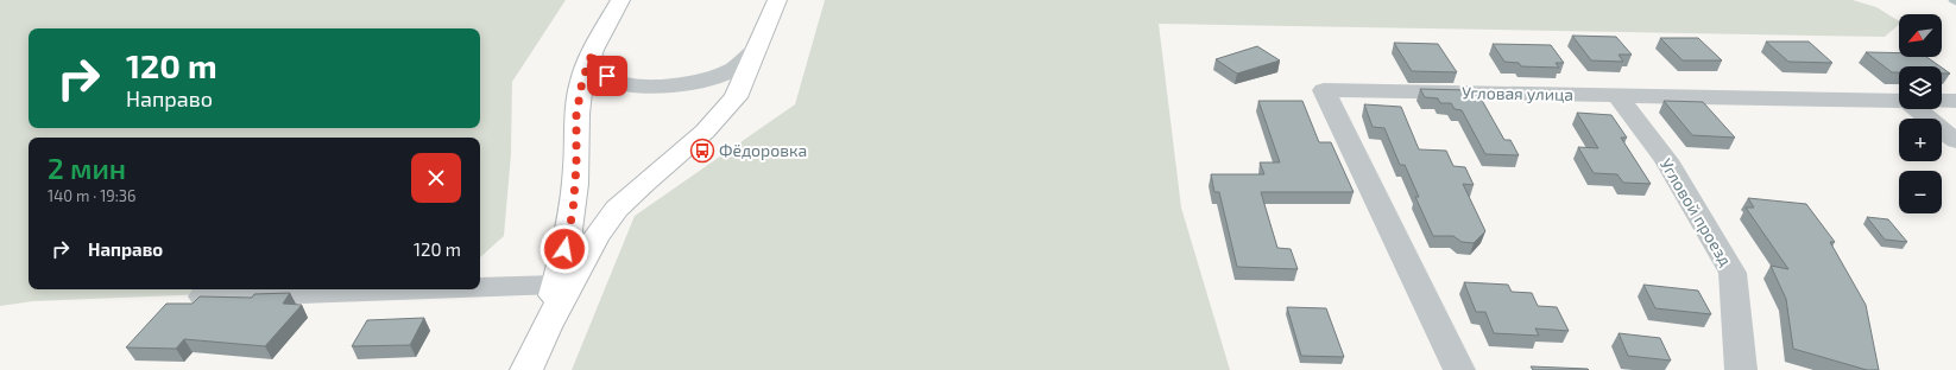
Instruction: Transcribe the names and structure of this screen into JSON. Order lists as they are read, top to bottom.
{
  "streets": {
    "street": ["Угловая улица", "Угловой проезд"]
  },
  "crossings": [
    ["Угловая улица", "Угловой проезд"]
  ],
  "places": {
    "bus stop": ["Фёдоровка"]
  },
  "north": "bottom left",
  "page": {
    "map_buttons": ["+", "−"],
    "turn": ["120 m", "Направо"],
    "heading": ["2 мин", "140 m · 19:36"],
    "list": [
      {
        "name": "Направо",
        "value": "120 m"
      }
    ]
  }
}
